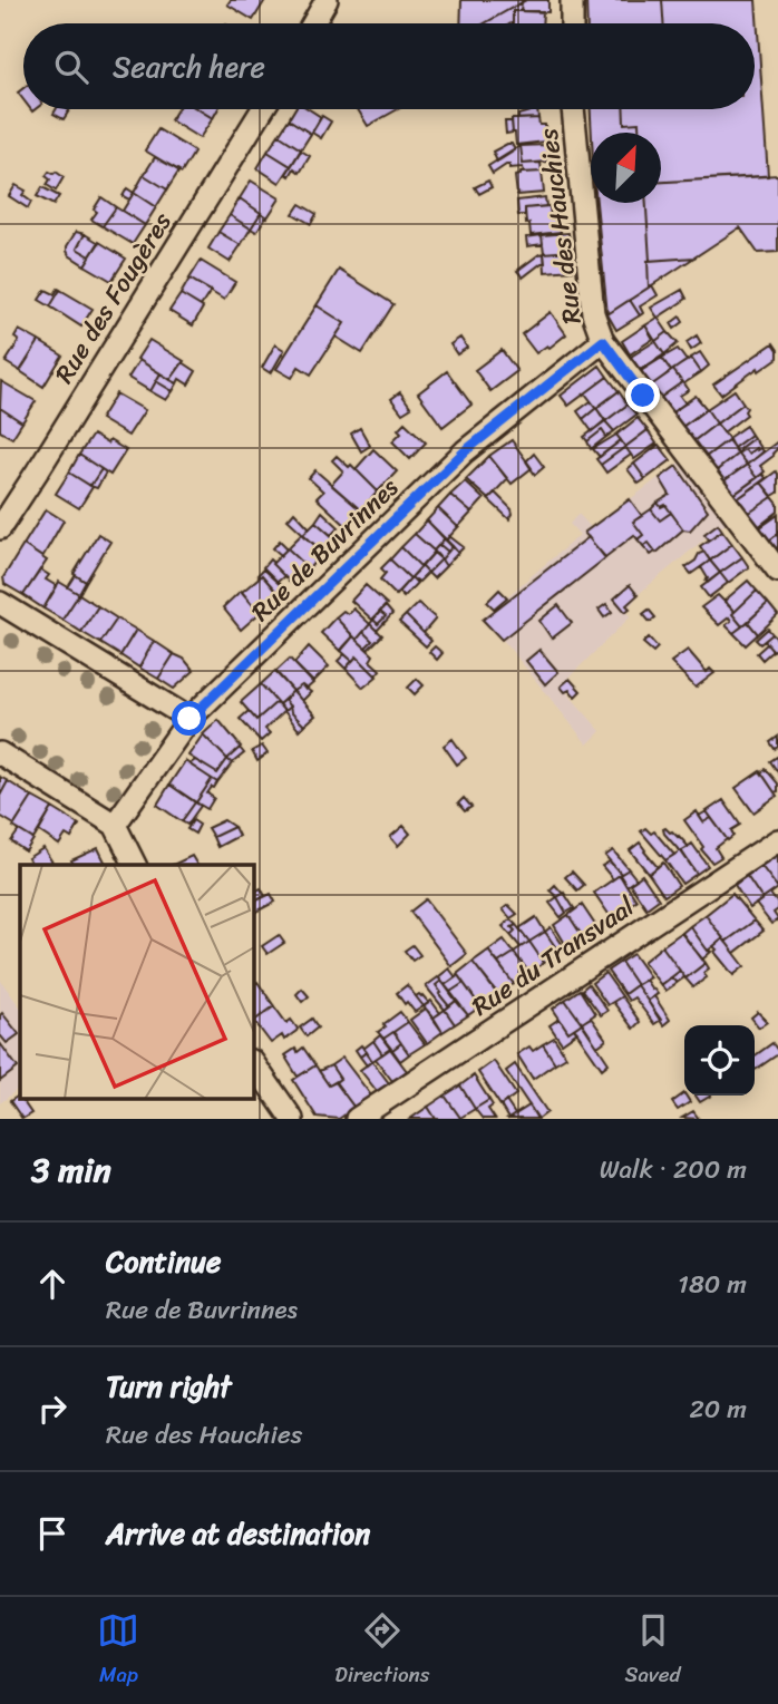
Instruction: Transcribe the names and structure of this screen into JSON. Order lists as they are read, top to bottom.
{
  "streets": {
    "street": [
      "Rue des Hauchies",
      "Rue des Fougères",
      "Rue de Buvrinnes",
      "Rue du Transvaal"
    ]
  },
  "crossings": [
    ["Rue des Hauchies", "Rue de Buvrinnes"]
  ],
  "north": "top right",
  "page": {
    "search": "Search here",
    "heading": ["3 min", "Walk · 200 m"],
    "list": [
      ["Continue", "Rue de Buvrinnes", "180 m"],
      ["Turn right", "Rue des Hauchies", "20 m"],
      "Arrive at destination"
    ],
    "nav": ["Map", "Directions", "Saved"]
  }
}
